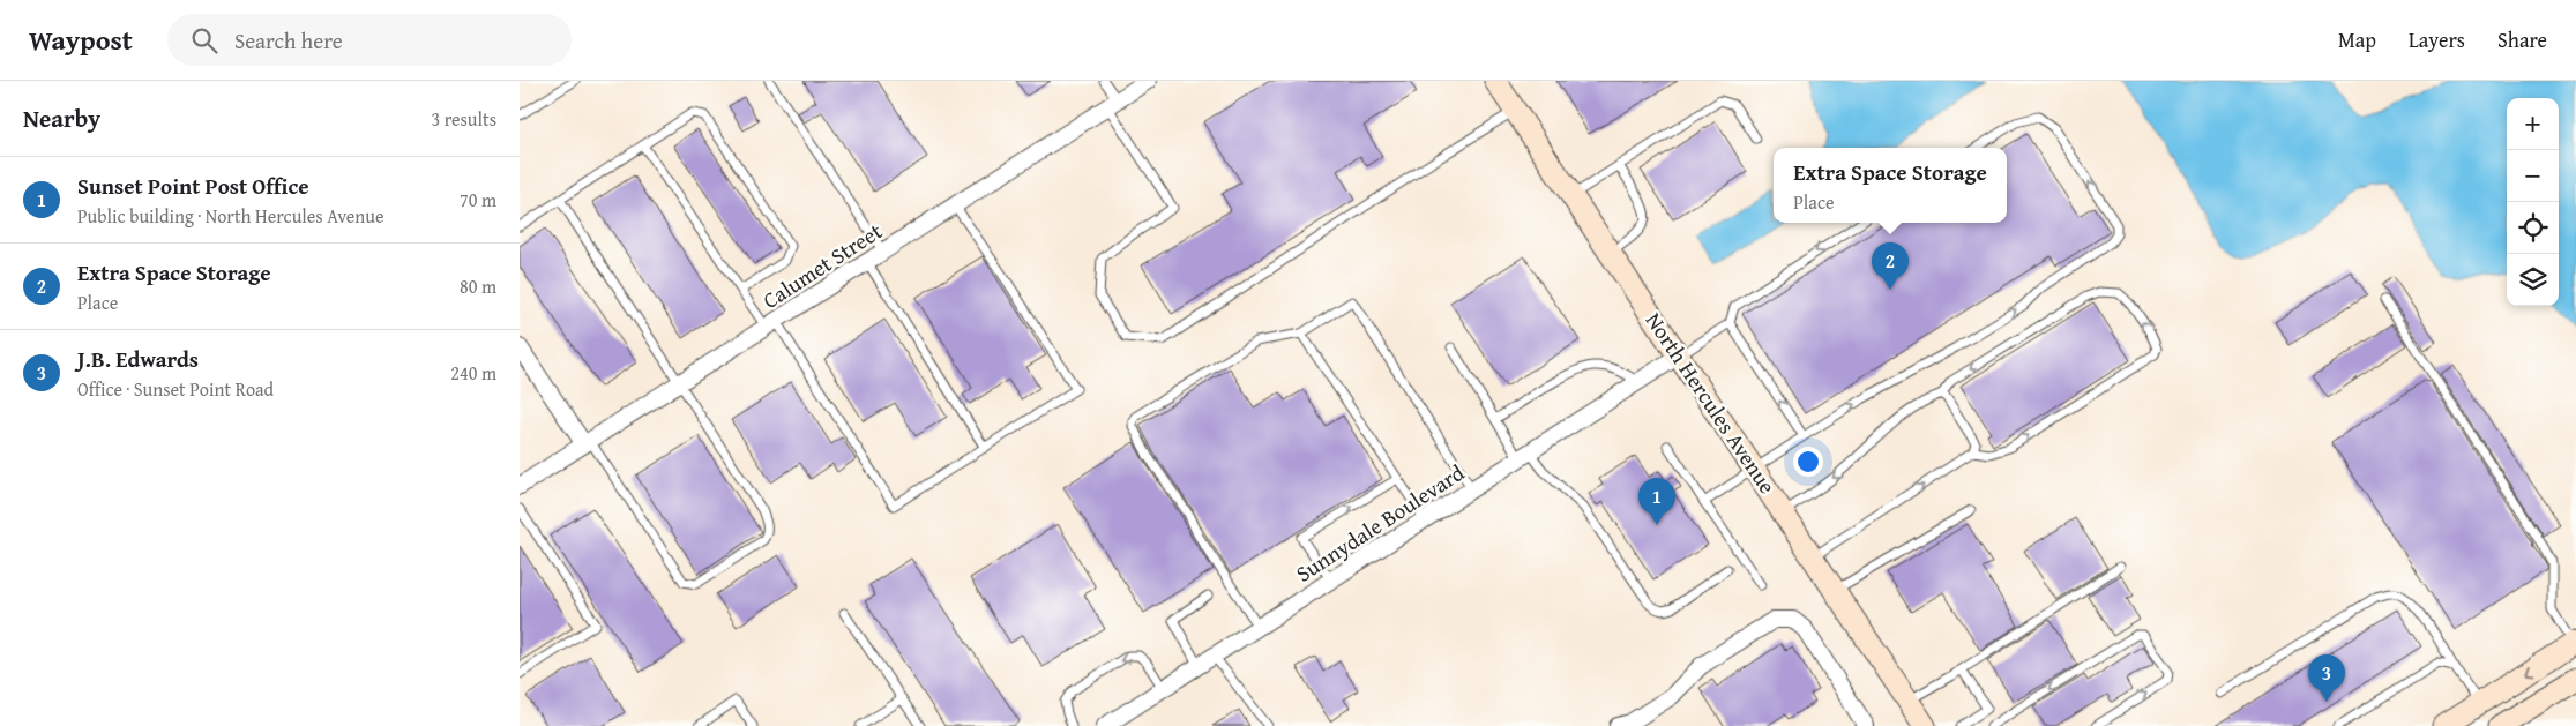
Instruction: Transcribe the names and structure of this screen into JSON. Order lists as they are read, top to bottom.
{
  "streets": {
    "street": ["Calumet Street", "North Hercules Avenue", "Sunnydale Boulevard"]
  },
  "crossings": [
    ["North Hercules Avenue", "Sunnydale Boulevard"]
  ],
  "page": {
    "header": "Waypost",
    "search": "Search here",
    "nav": ["Map", "Layers", "Share"],
    "heading": ["Nearby", "3 results"],
    "map_buttons": ["+", "−"],
    "popup": ["Extra Space Storage", "Place"],
    "list": [
      {
        "mark": "1",
        "name": "Sunset Point Post Office",
        "note": "Public building · North Hercules Avenue",
        "value": "70 m"
      },
      {
        "mark": "2",
        "name": "Extra Space Storage",
        "note": "Place",
        "value": "80 m"
      },
      {
        "mark": "3",
        "name": "J.B. Edwards",
        "note": "Office · Sunset Point Road",
        "value": "240 m"
      }
    ],
    "pins": ["2", "1", "3"]
  }
}
